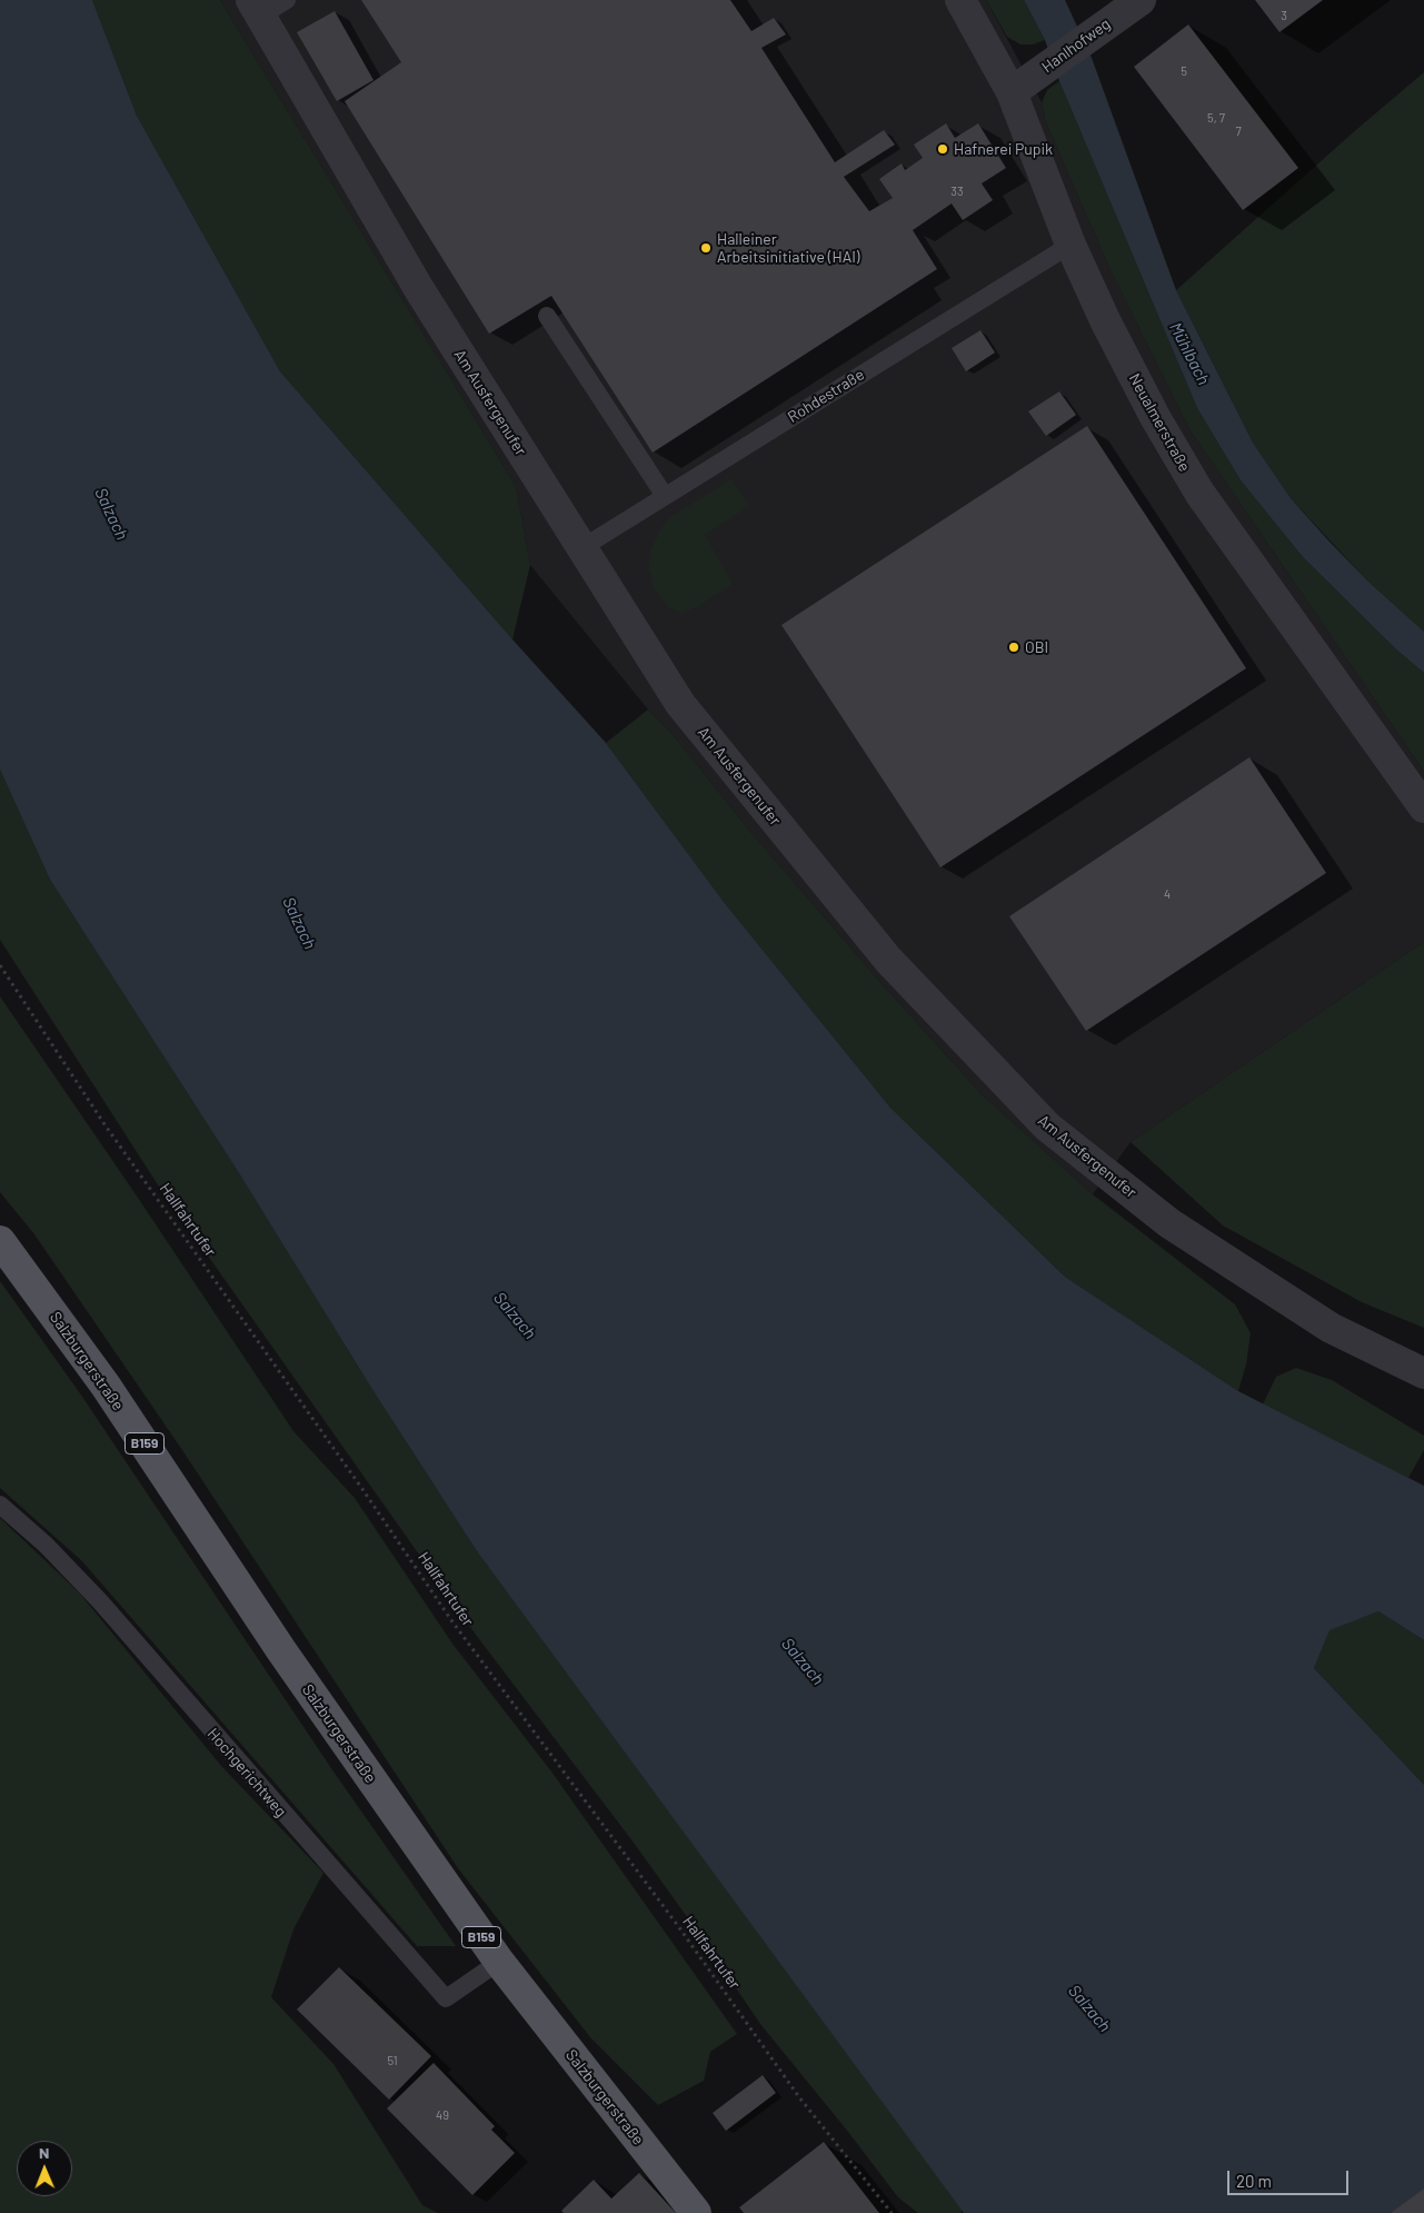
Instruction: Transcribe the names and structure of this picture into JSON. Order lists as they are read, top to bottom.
{
  "streets": {
    "main road": ["Salzburgerstraße", "B159"],
    "street": ["Hanlhofweg", "Am Ausfergenufer", "Neualmerstraße"],
    "lane": ["Rohdestraße", "Hochgerichtweg"],
    "path": ["Hallfahrtufer"]
  },
  "crossings": [
    ["Hanlhofweg", "Neualmerstraße"],
    ["Rohdestraße", "Am Ausfergenufer"],
    ["Rohdestraße", "Neualmerstraße"],
    ["Salzburgerstraße", "Hochgerichtweg"]
  ],
  "water": ["Mühlbach", "Salzach"],
  "places": ["Hafnerei Pupik", "Halleiner Arbeitsinitiative (HAI)", "OBI"],
  "house_numbers": [
    "3",
    "5",
    "5, 7",
    "7",
    "33",
    "4",
    "51",
    "49"
  ],
  "scale_bar": "20 m",
  "north": "top"
}
